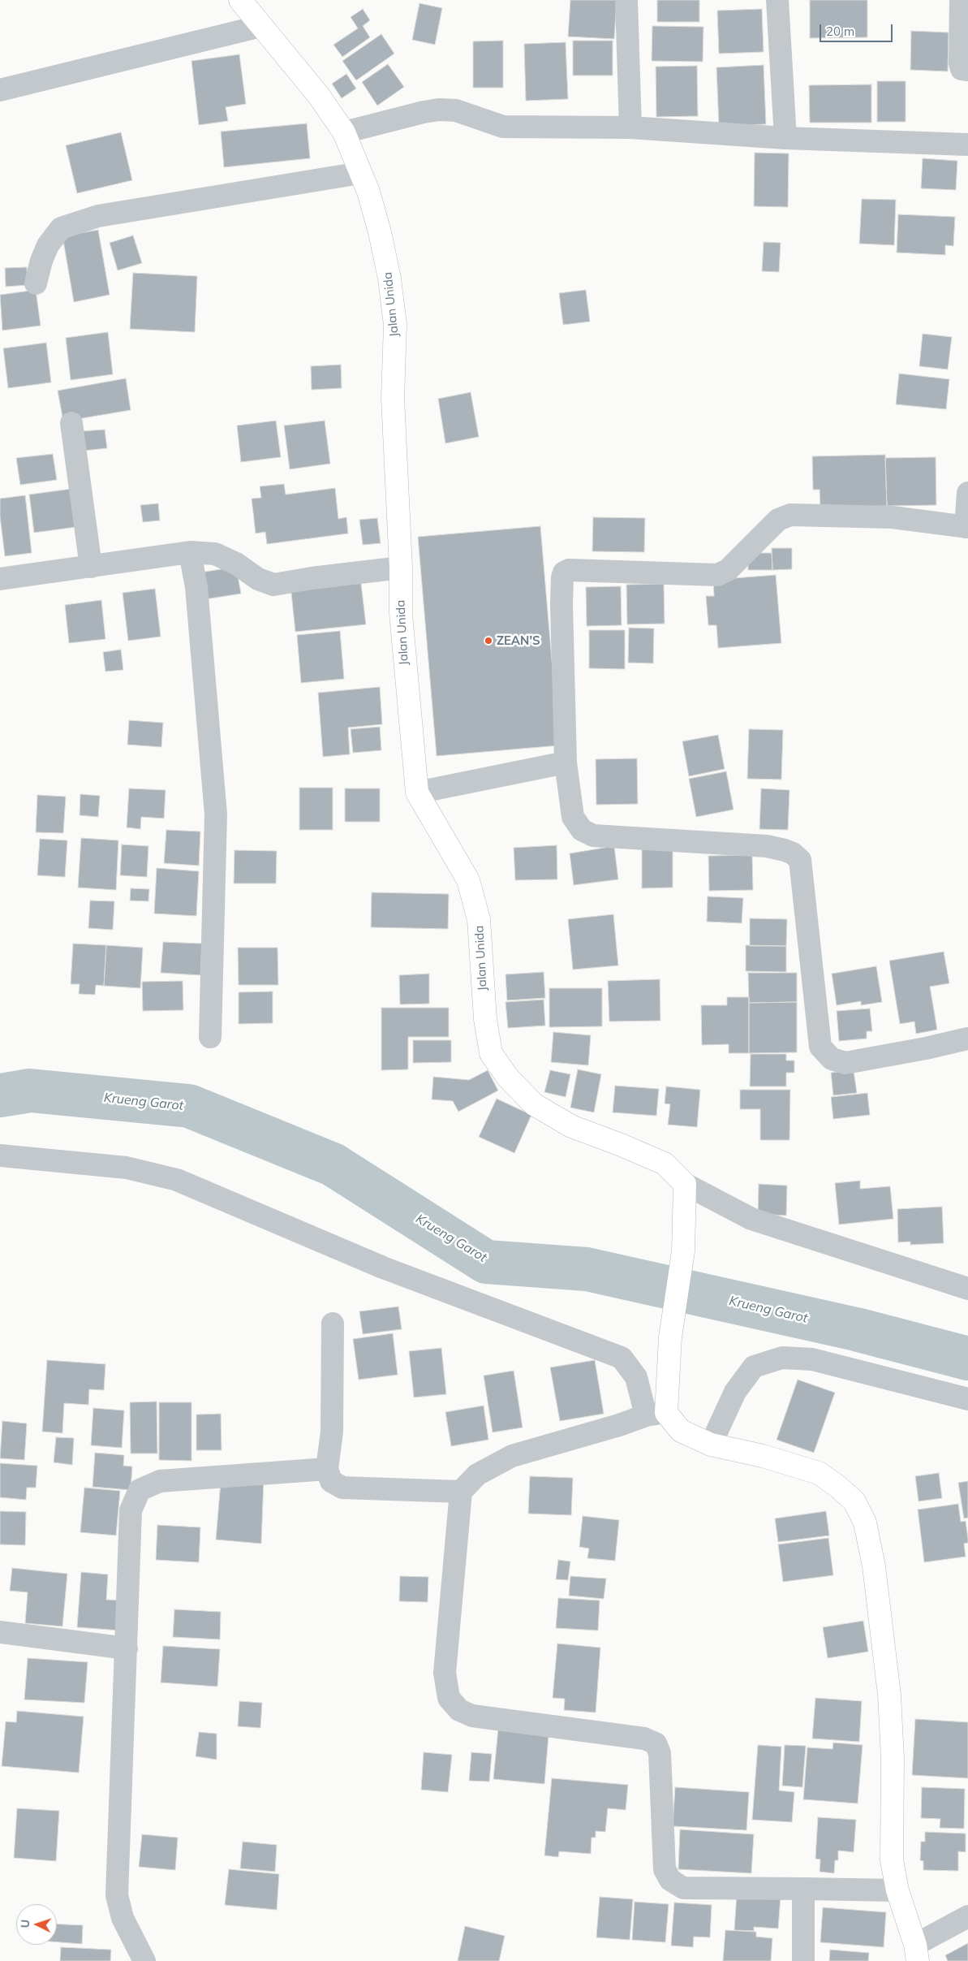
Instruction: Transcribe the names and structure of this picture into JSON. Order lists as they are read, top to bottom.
{
  "streets": {
    "street": ["Jalan Unida"]
  },
  "water": ["Krueng Garot"],
  "places": ["ZEAN'S"],
  "scale_bar": "20 m",
  "north": "left"
}
